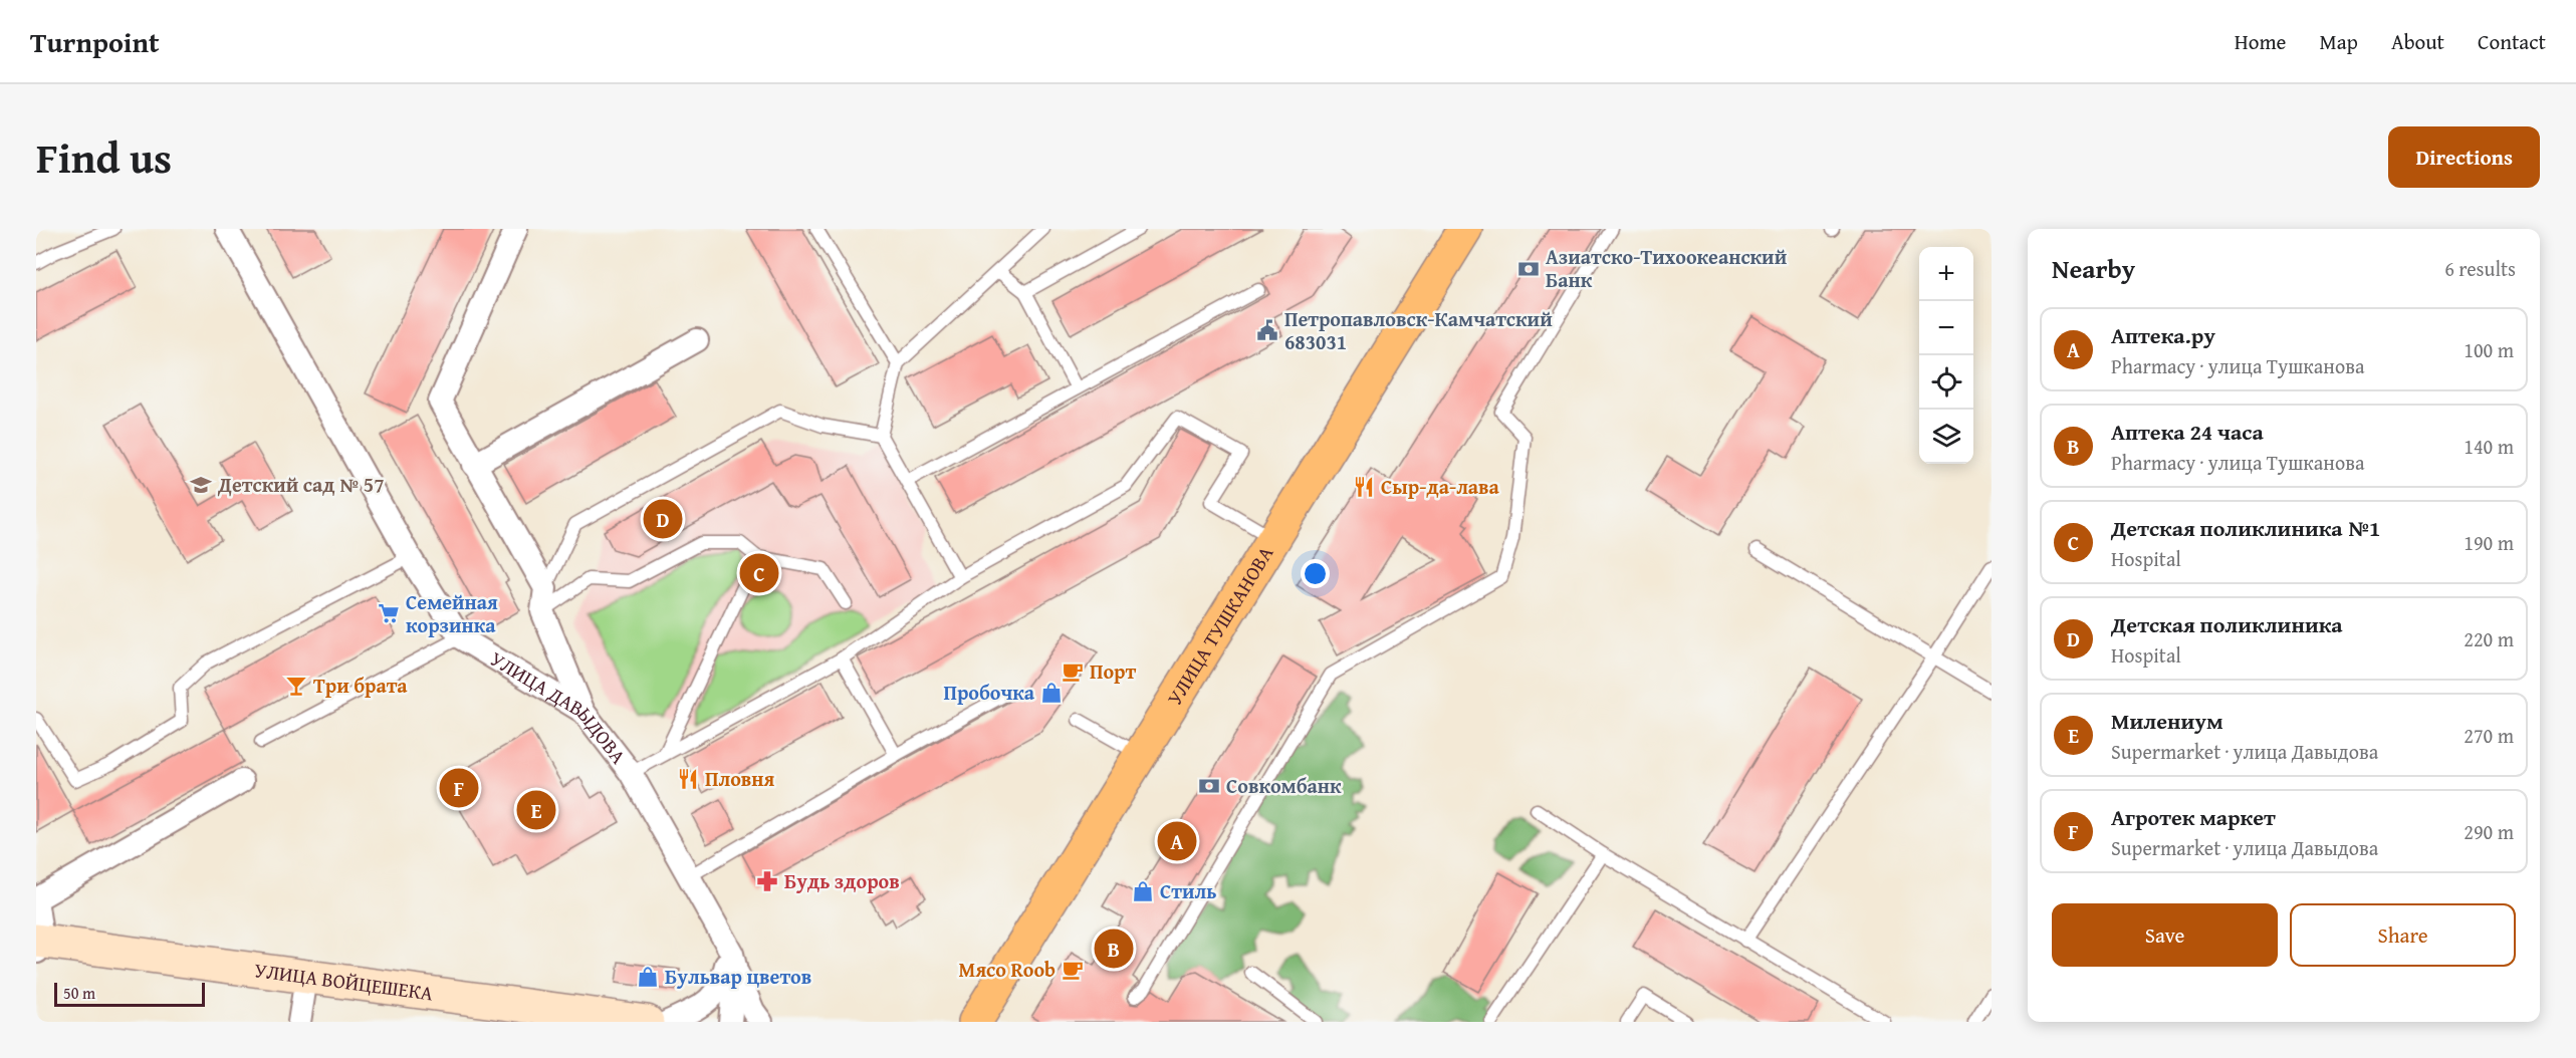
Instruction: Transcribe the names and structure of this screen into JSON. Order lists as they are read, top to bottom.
{
  "streets": {
    "main road": ["УЛИЦА ТУШКАНОВА", "УЛИЦА ВОЙЦЕШЕКА"],
    "street": ["УЛИЦА ДАВЫДОВА"]
  },
  "places": {
    "bank": ["Азиатско-Тихоокеанский Банк", "Совкомбанк"],
    "public building": ["Петропавловск-Камчатский 683031"],
    "school or university": ["Детский сад № 57"],
    "restaurant": ["Сыр-да-лава", "Пловня"],
    "supermarket": ["Семейная корзинка"],
    "cafe": ["Порт", "Мясо Roob"],
    "bar": ["Три брата"],
    "shop": ["Пробочка", "Стиль", "Бульвар цветов"],
    "pharmacy": ["Будь здоров"]
  },
  "scale_bar": "50 m",
  "page": {
    "header": "Turnpoint",
    "nav": [
      "Home",
      "Map",
      "About",
      "Contact"
    ],
    "title": "Find us",
    "buttons": [
      "Directions",
      ["Save", "Share"]
    ],
    "heading": ["Nearby", "6 results"],
    "map_buttons": ["+", "−"],
    "list": [
      {
        "mark": "A",
        "name": "Аптека.ру",
        "note": "Pharmacy · улица Тушканова",
        "value": "100 m"
      },
      {
        "mark": "B",
        "name": "Аптека 24 часа",
        "note": "Pharmacy · улица Тушканова",
        "value": "140 m"
      },
      {
        "mark": "C",
        "name": "Детская поликлиника №1",
        "note": "Hospital",
        "value": "190 m"
      },
      {
        "mark": "D",
        "name": "Детская поликлиника",
        "note": "Hospital",
        "value": "220 m"
      },
      {
        "mark": "E",
        "name": "Милениум",
        "note": "Supermarket · улица Давыдова",
        "value": "270 m"
      },
      {
        "mark": "F",
        "name": "Агротек маркет",
        "note": "Supermarket · улица Давыдова",
        "value": "290 m"
      }
    ],
    "pins": [
      "D",
      "C",
      "F",
      "E",
      "A",
      "B"
    ],
    "scale": "50 m"
  }
}
